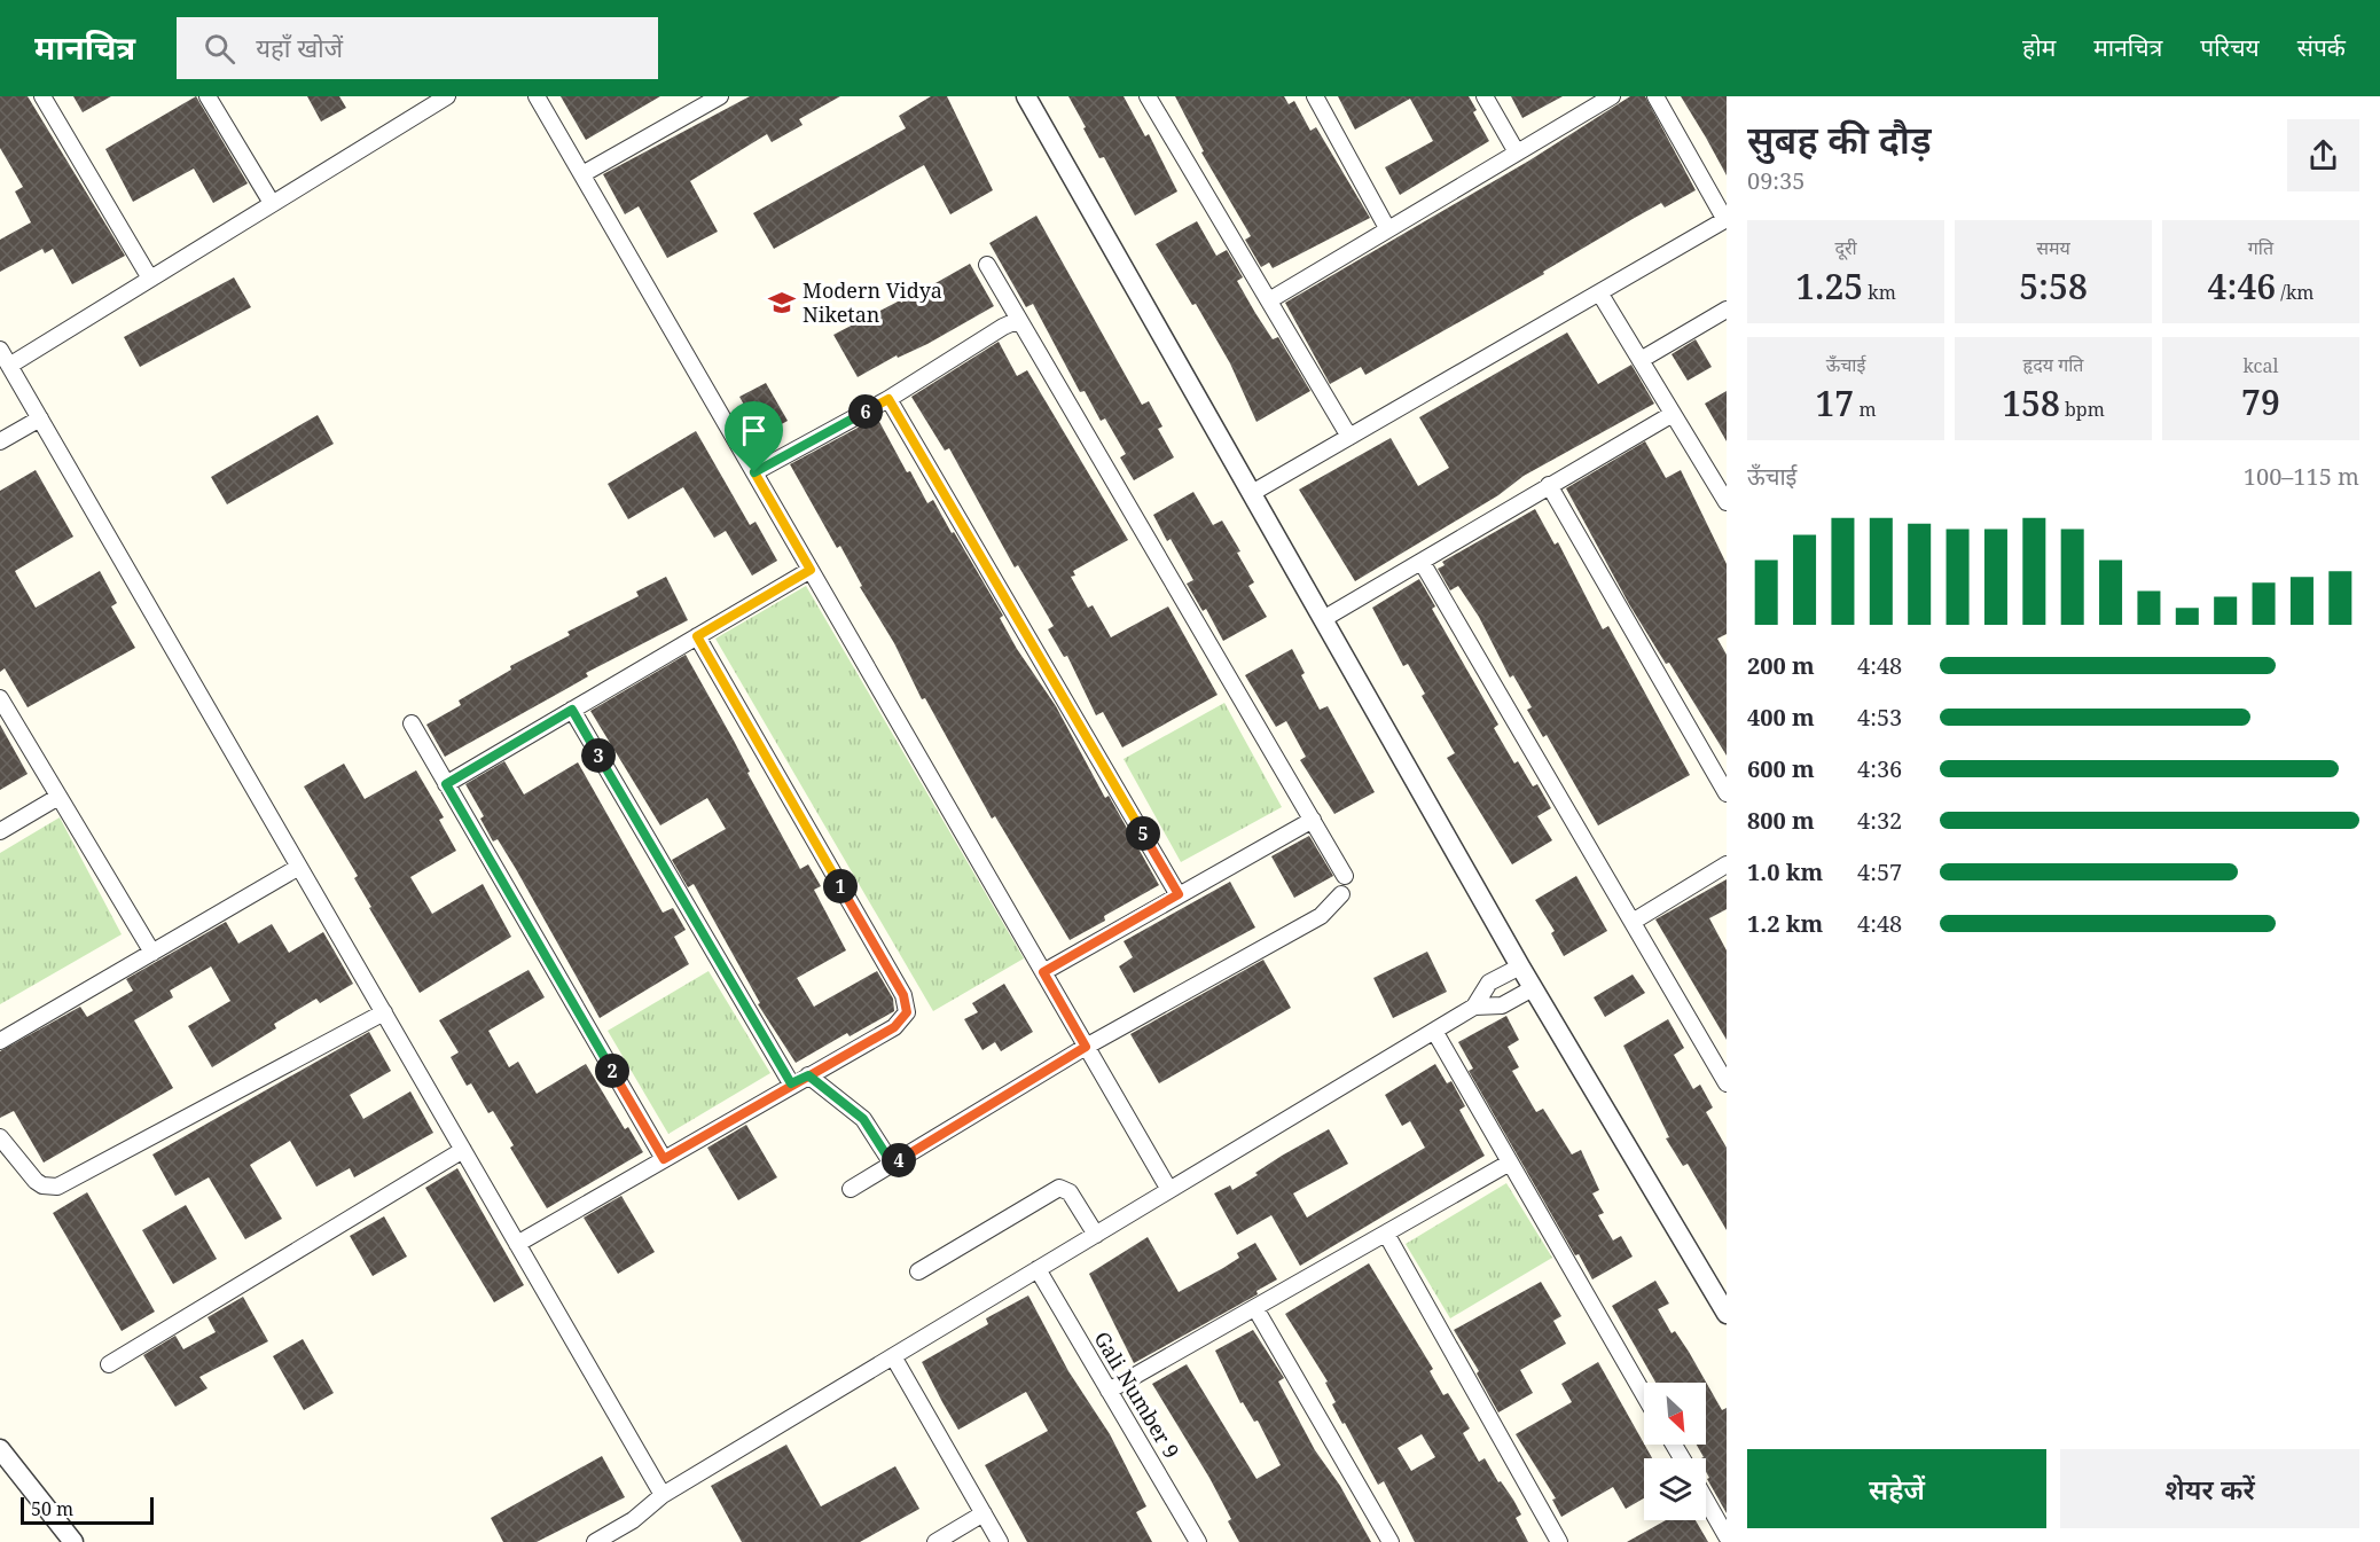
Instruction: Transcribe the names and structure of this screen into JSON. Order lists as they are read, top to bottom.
{
  "streets": {
    "street": ["Gali Number 9"]
  },
  "places": {
    "school or university": ["Modern Vidya Niketan"]
  },
  "scale_bar": "50 m",
  "north": "bottom right",
  "page": {
    "header": "मानचित्र",
    "search": "यहाँ खोजें",
    "nav": [
      "होम",
      "मानचित्र",
      "परिचय",
      "संपर्क"
    ],
    "heading": ["सुबह की दौड़", "09:35"],
    "stats": [
      ["दूरी", "1.25 km"],
      ["समय", "5:58"],
      ["गति", "4:46 /km"],
      ["ऊँचाई", "17 m"],
      ["हृदय गति", "158 bpm"],
      ["kcal", "79"]
    ],
    "pins": [
      "6",
      "3",
      "5",
      "1",
      "2",
      "4"
    ],
    "chart": ["ऊँचाई", "100–115 m"],
    "list": [
      {
        "name": "200 m",
        "note": "4:48"
      },
      {
        "name": "400 m",
        "note": "4:53"
      },
      {
        "name": "600 m",
        "note": "4:36"
      },
      {
        "name": "800 m",
        "note": "4:32"
      },
      {
        "name": "1.0 km",
        "note": "4:57"
      },
      {
        "name": "1.2 km",
        "note": "4:48"
      }
    ],
    "buttons": ["सहेजें", "शेयर करें"],
    "scale": "50 m"
  }
}
